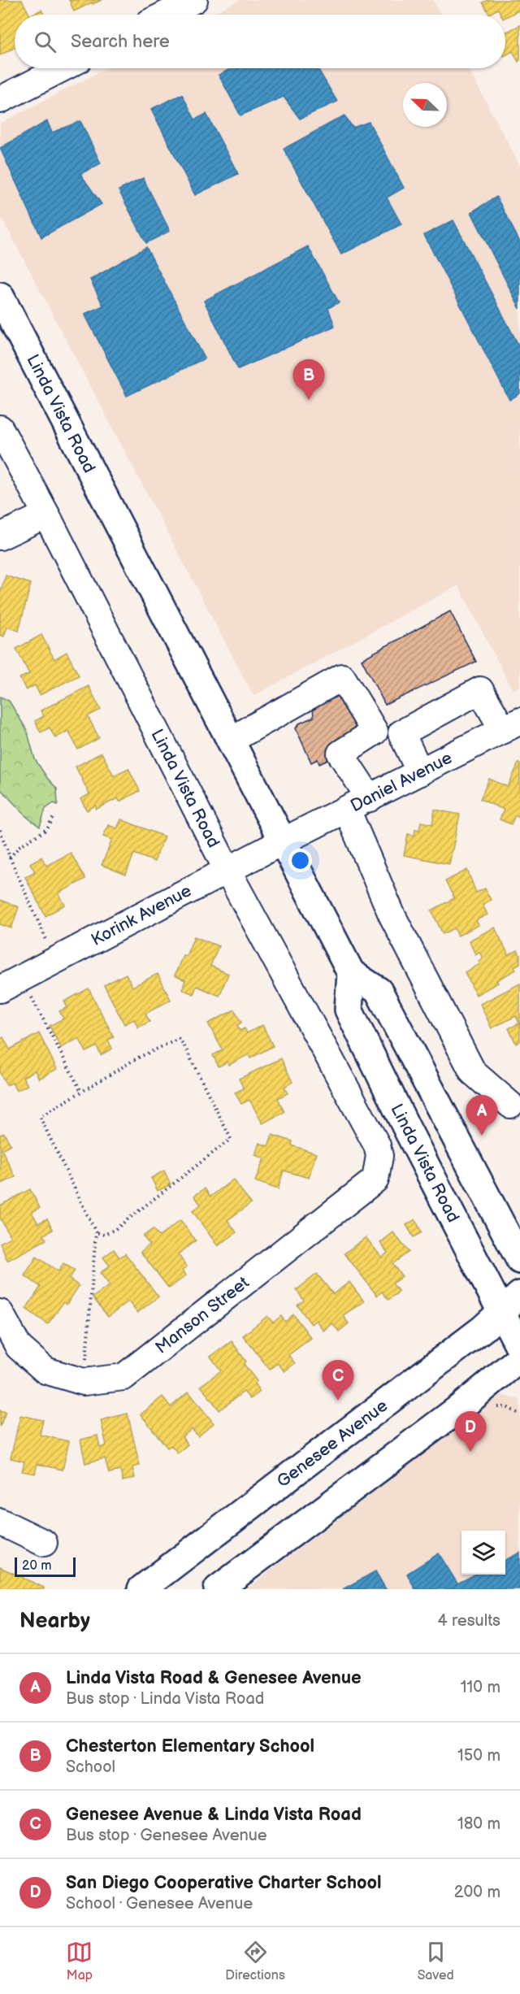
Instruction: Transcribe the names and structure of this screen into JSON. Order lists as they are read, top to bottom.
{
  "streets": {
    "main road": ["Linda Vista Road", "Genesee Avenue"],
    "street": ["Daniel Avenue", "Korink Avenue", "Manson Street"]
  },
  "crossings": [
    ["Linda Vista Road", "Daniel Avenue"],
    ["Linda Vista Road", "Korink Avenue"],
    ["Linda Vista Road", "Manson Street"],
    ["Linda Vista Road", "Genesee Avenue"],
    ["Daniel Avenue", "Korink Avenue"]
  ],
  "scale_bar": "20 m",
  "north": "top left",
  "page": {
    "search": "Search here",
    "pins": [
      "B",
      "A",
      "C",
      "D"
    ],
    "scale": "20 m",
    "heading": ["Nearby", "4 results"],
    "list": [
      {
        "mark": "A",
        "name": "Linda Vista Road & Genesee Avenue",
        "note": "Bus stop · Linda Vista Road",
        "value": "110 m"
      },
      {
        "mark": "B",
        "name": "Chesterton Elementary School",
        "note": "School",
        "value": "150 m"
      },
      {
        "mark": "C",
        "name": "Genesee Avenue & Linda Vista Road",
        "note": "Bus stop · Genesee Avenue",
        "value": "180 m"
      },
      {
        "mark": "D",
        "name": "San Diego Cooperative Charter School",
        "note": "School · Genesee Avenue",
        "value": "200 m"
      }
    ],
    "nav": ["Map", "Directions", "Saved"]
  }
}
